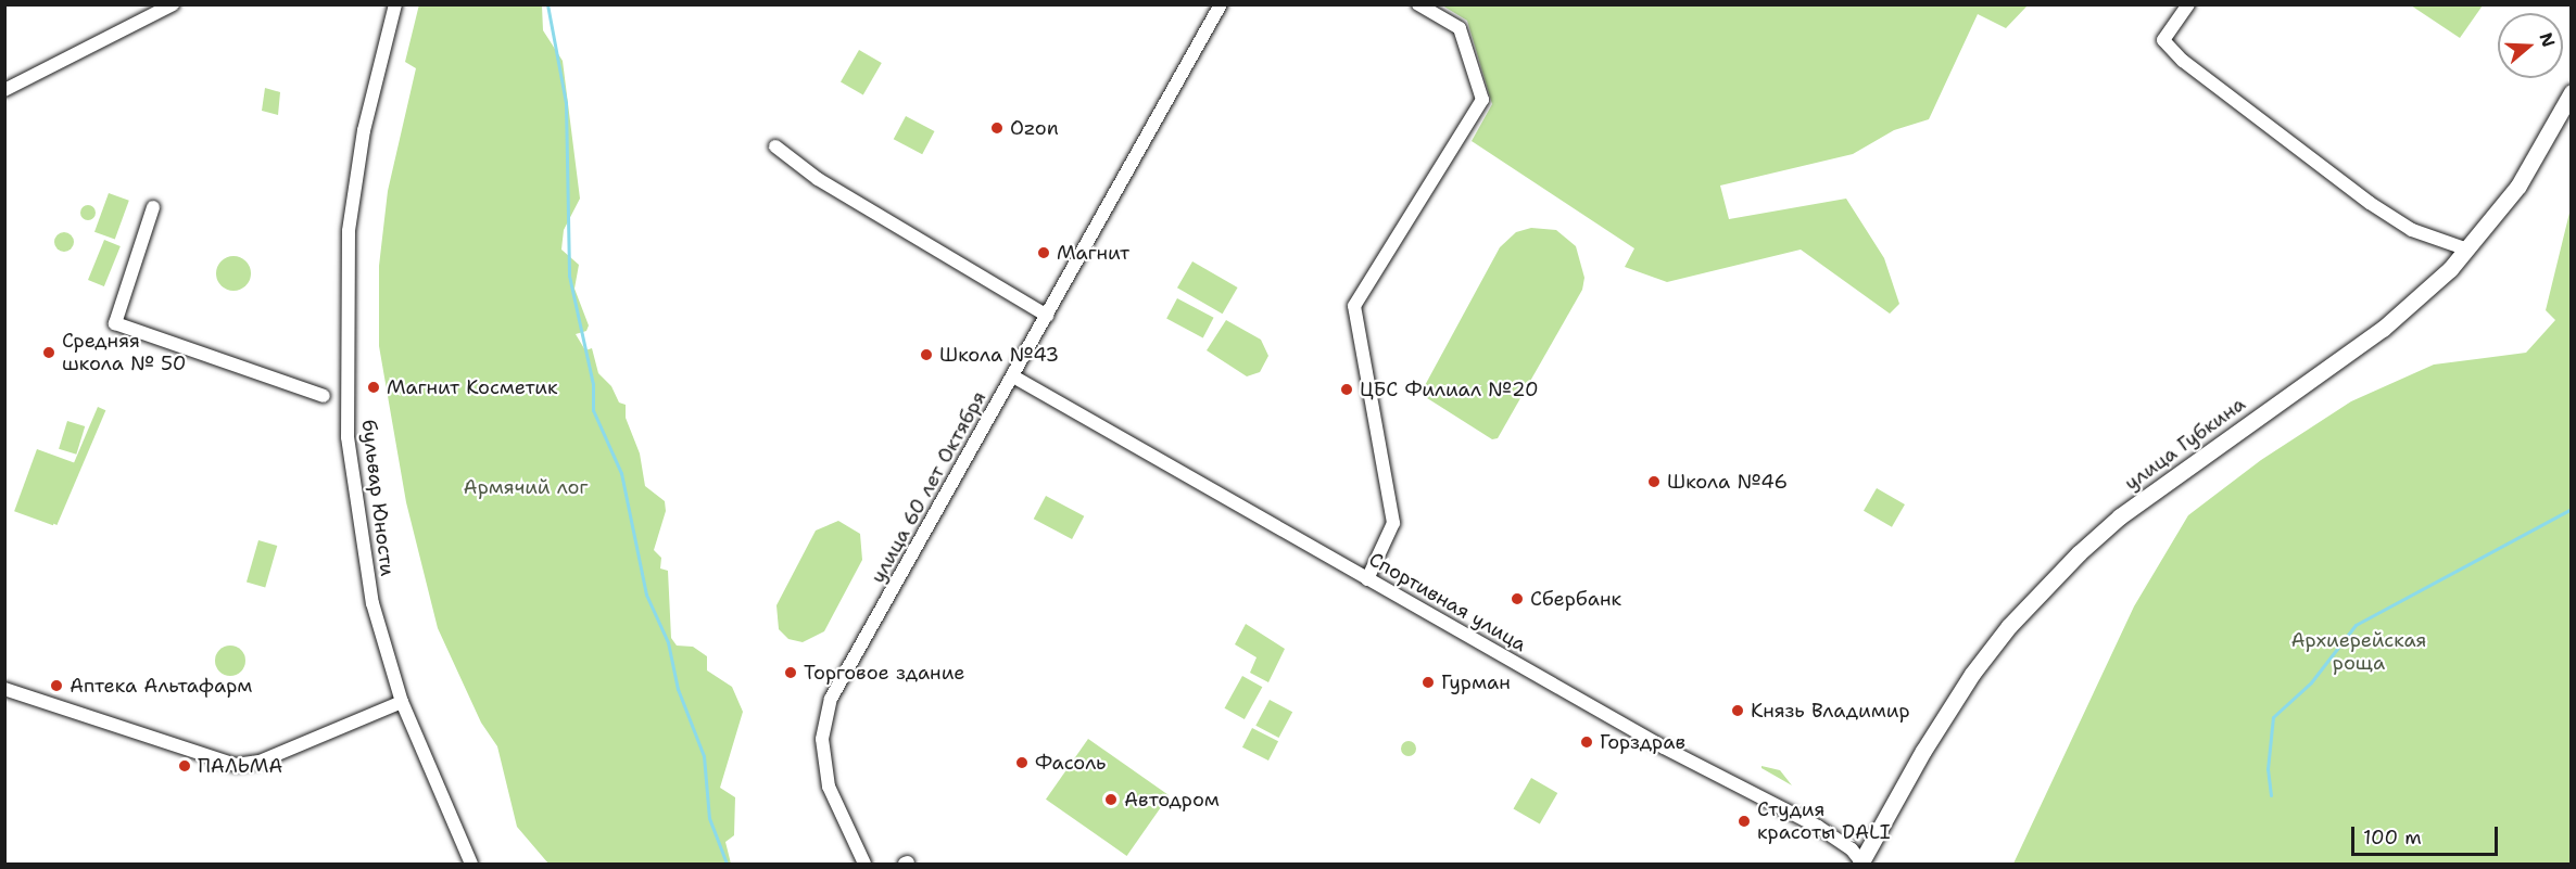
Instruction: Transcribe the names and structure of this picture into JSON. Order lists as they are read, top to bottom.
{
  "streets": {
    "main road": ["улица Губкина"],
    "street": ["улица 60 лет Октября", "бульвар Юности", "Спортивная улица"]
  },
  "crossings": [
    ["улица Губкина", "Спортивная улица"],
    ["улица 60 лет Октября", "Спортивная улица"]
  ],
  "parks": ["Армячий лог", "Архиерейская роща"],
  "places": [
    "Ozon",
    "Магнит",
    "Средняя школа № 50",
    "Школа №43",
    "Магнит Косметик",
    "ЦБС Филиал №20",
    "Школа №46",
    "Сбербанк",
    "Торговое здание",
    "Гурман",
    "Аптека Альтафарм",
    "Князь Владимир",
    "Горздрав",
    "Фасоль",
    "ПАЛЬМА",
    "Автодром",
    "Студия красоты DALI"
  ],
  "scale_bar": "100 m",
  "north": "right"
}
